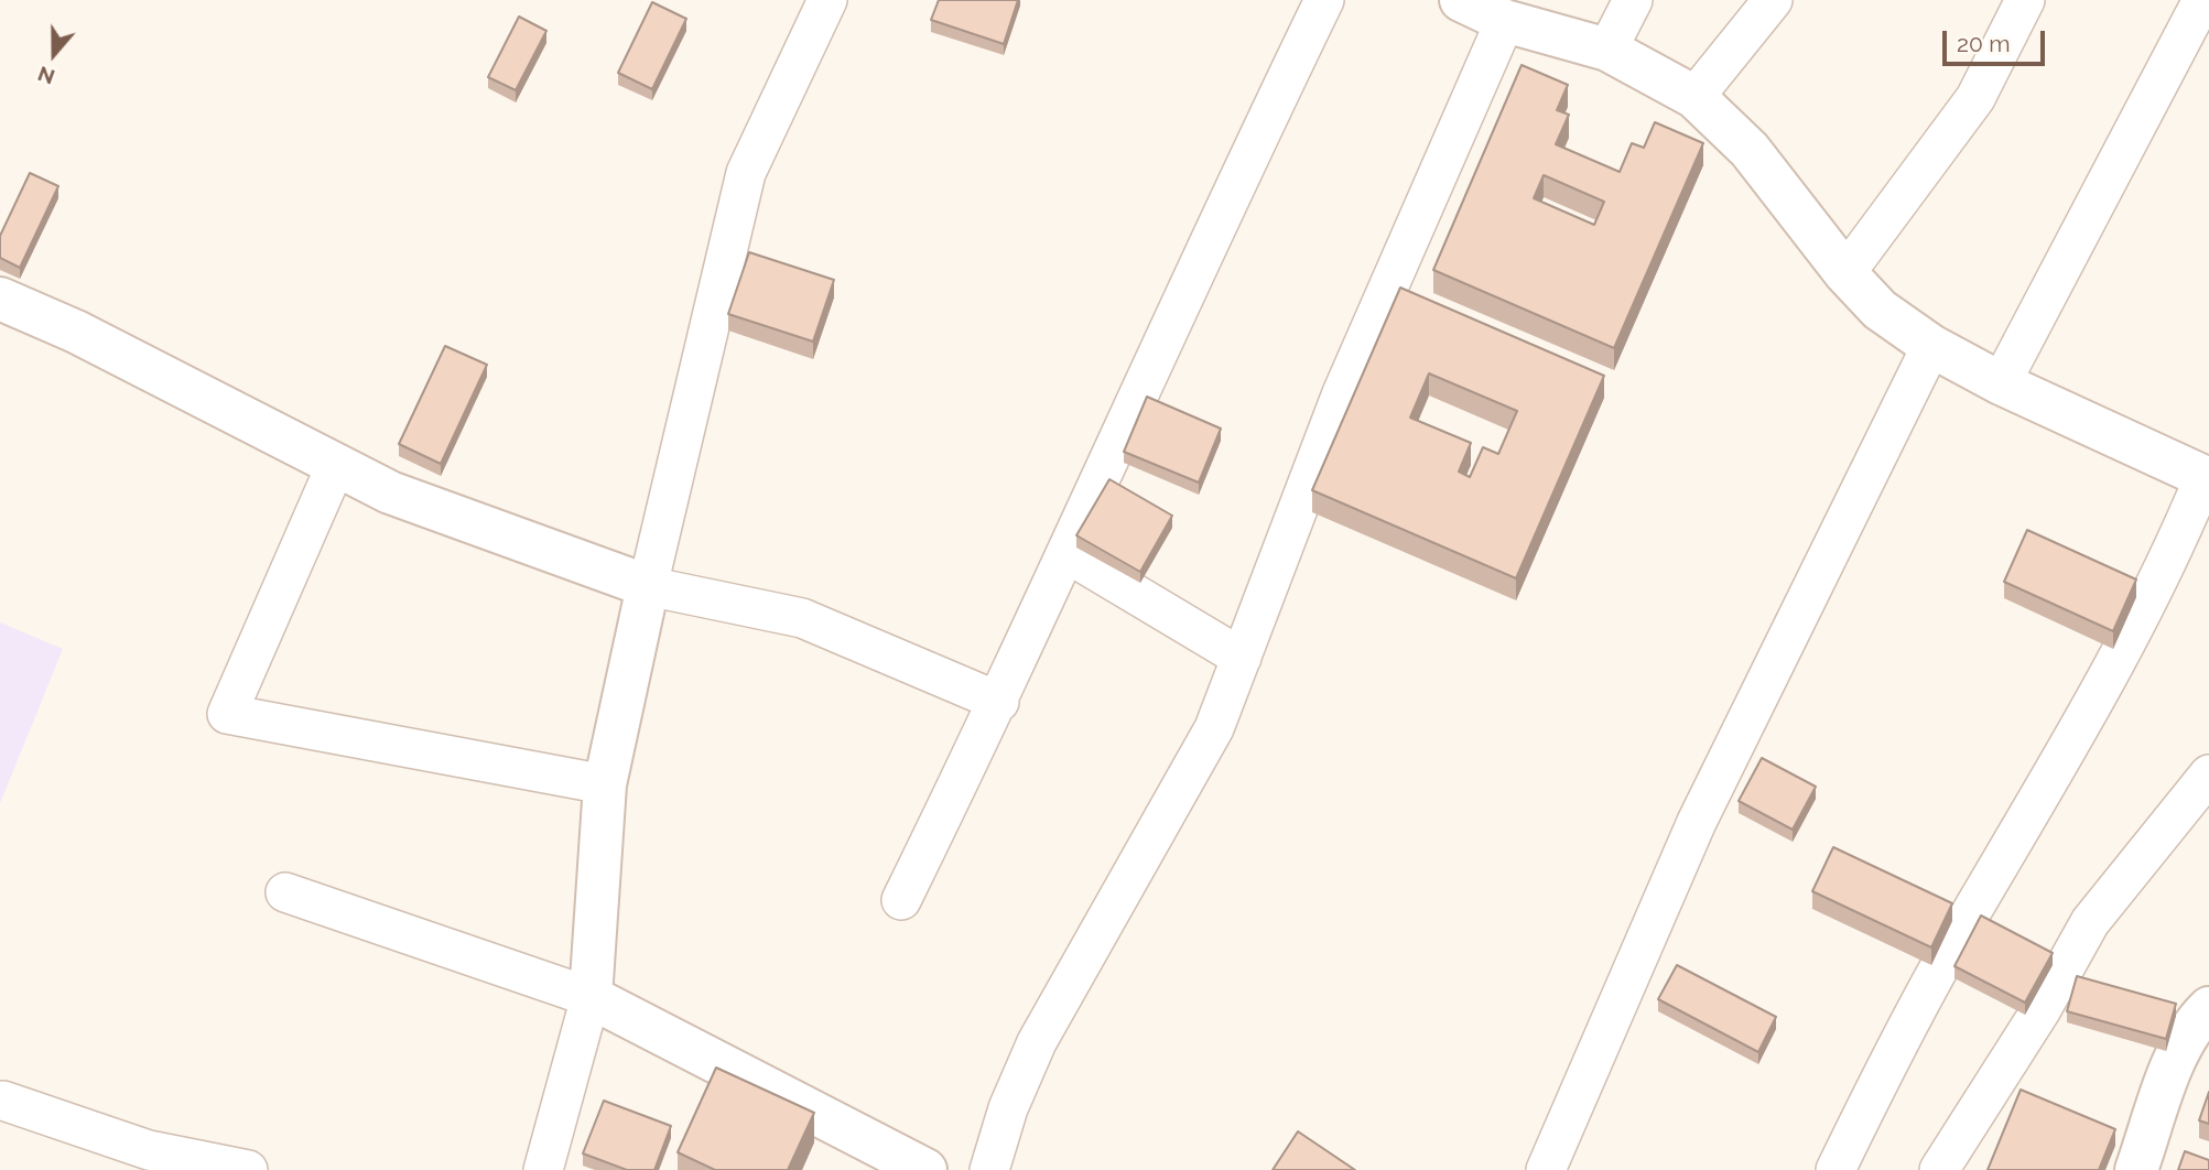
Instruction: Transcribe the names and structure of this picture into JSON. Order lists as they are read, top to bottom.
{
  "scale_bar": "20 m",
  "north": "bottom"
}
